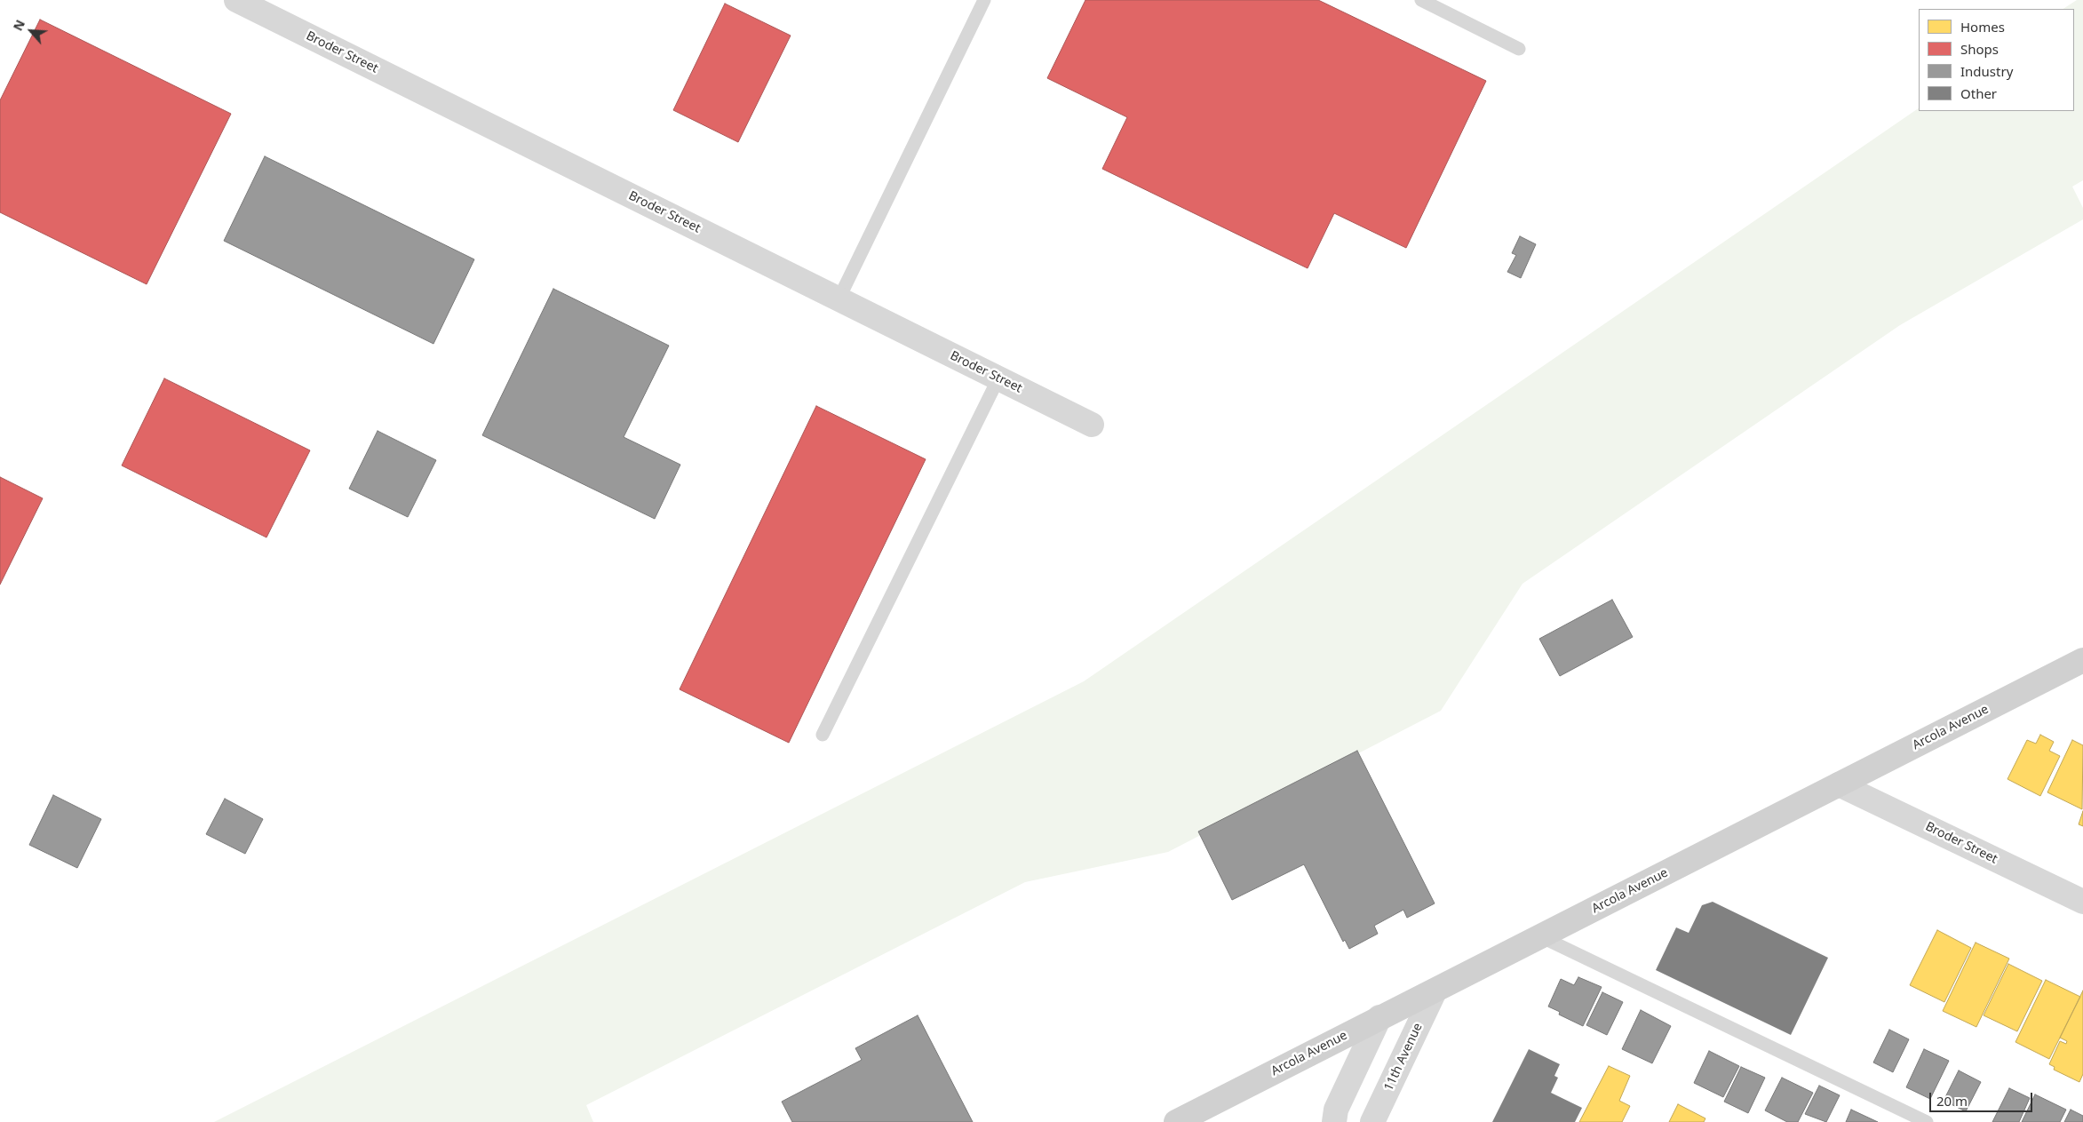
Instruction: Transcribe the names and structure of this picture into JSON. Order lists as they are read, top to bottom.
{
  "streets": {
    "main road": ["Arcola Avenue"],
    "street": ["Broder Street", "11th Avenue"]
  },
  "crossings": [
    ["Broder Street", "Arcola Avenue"],
    ["Arcola Avenue", "11th Avenue"]
  ],
  "legend": [
    "Homes",
    "Shops",
    "Industry",
    "Other"
  ],
  "scale_bar": "20 m",
  "north": "top left"
}
